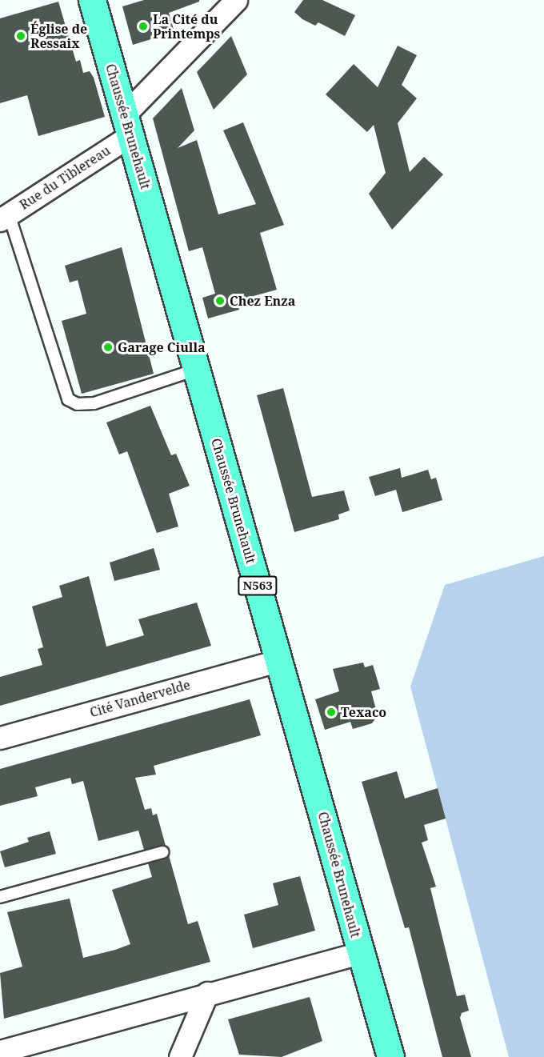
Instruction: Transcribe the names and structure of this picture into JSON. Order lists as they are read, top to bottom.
{
  "streets": {
    "main road": ["Chaussée Brunehault", "N563"],
    "street": ["Rue du Tiblereau", "Cité Vandervelde"]
  },
  "crossings": [
    ["Chaussée Brunehault", "Rue du Tiblereau"],
    ["Chaussée Brunehault", "Cité Vandervelde"]
  ],
  "places": [
    "La Cité du Printemps",
    "Église de Ressaix",
    "Chez Enza",
    "Garage Ciulla",
    "Texaco"
  ]
}
